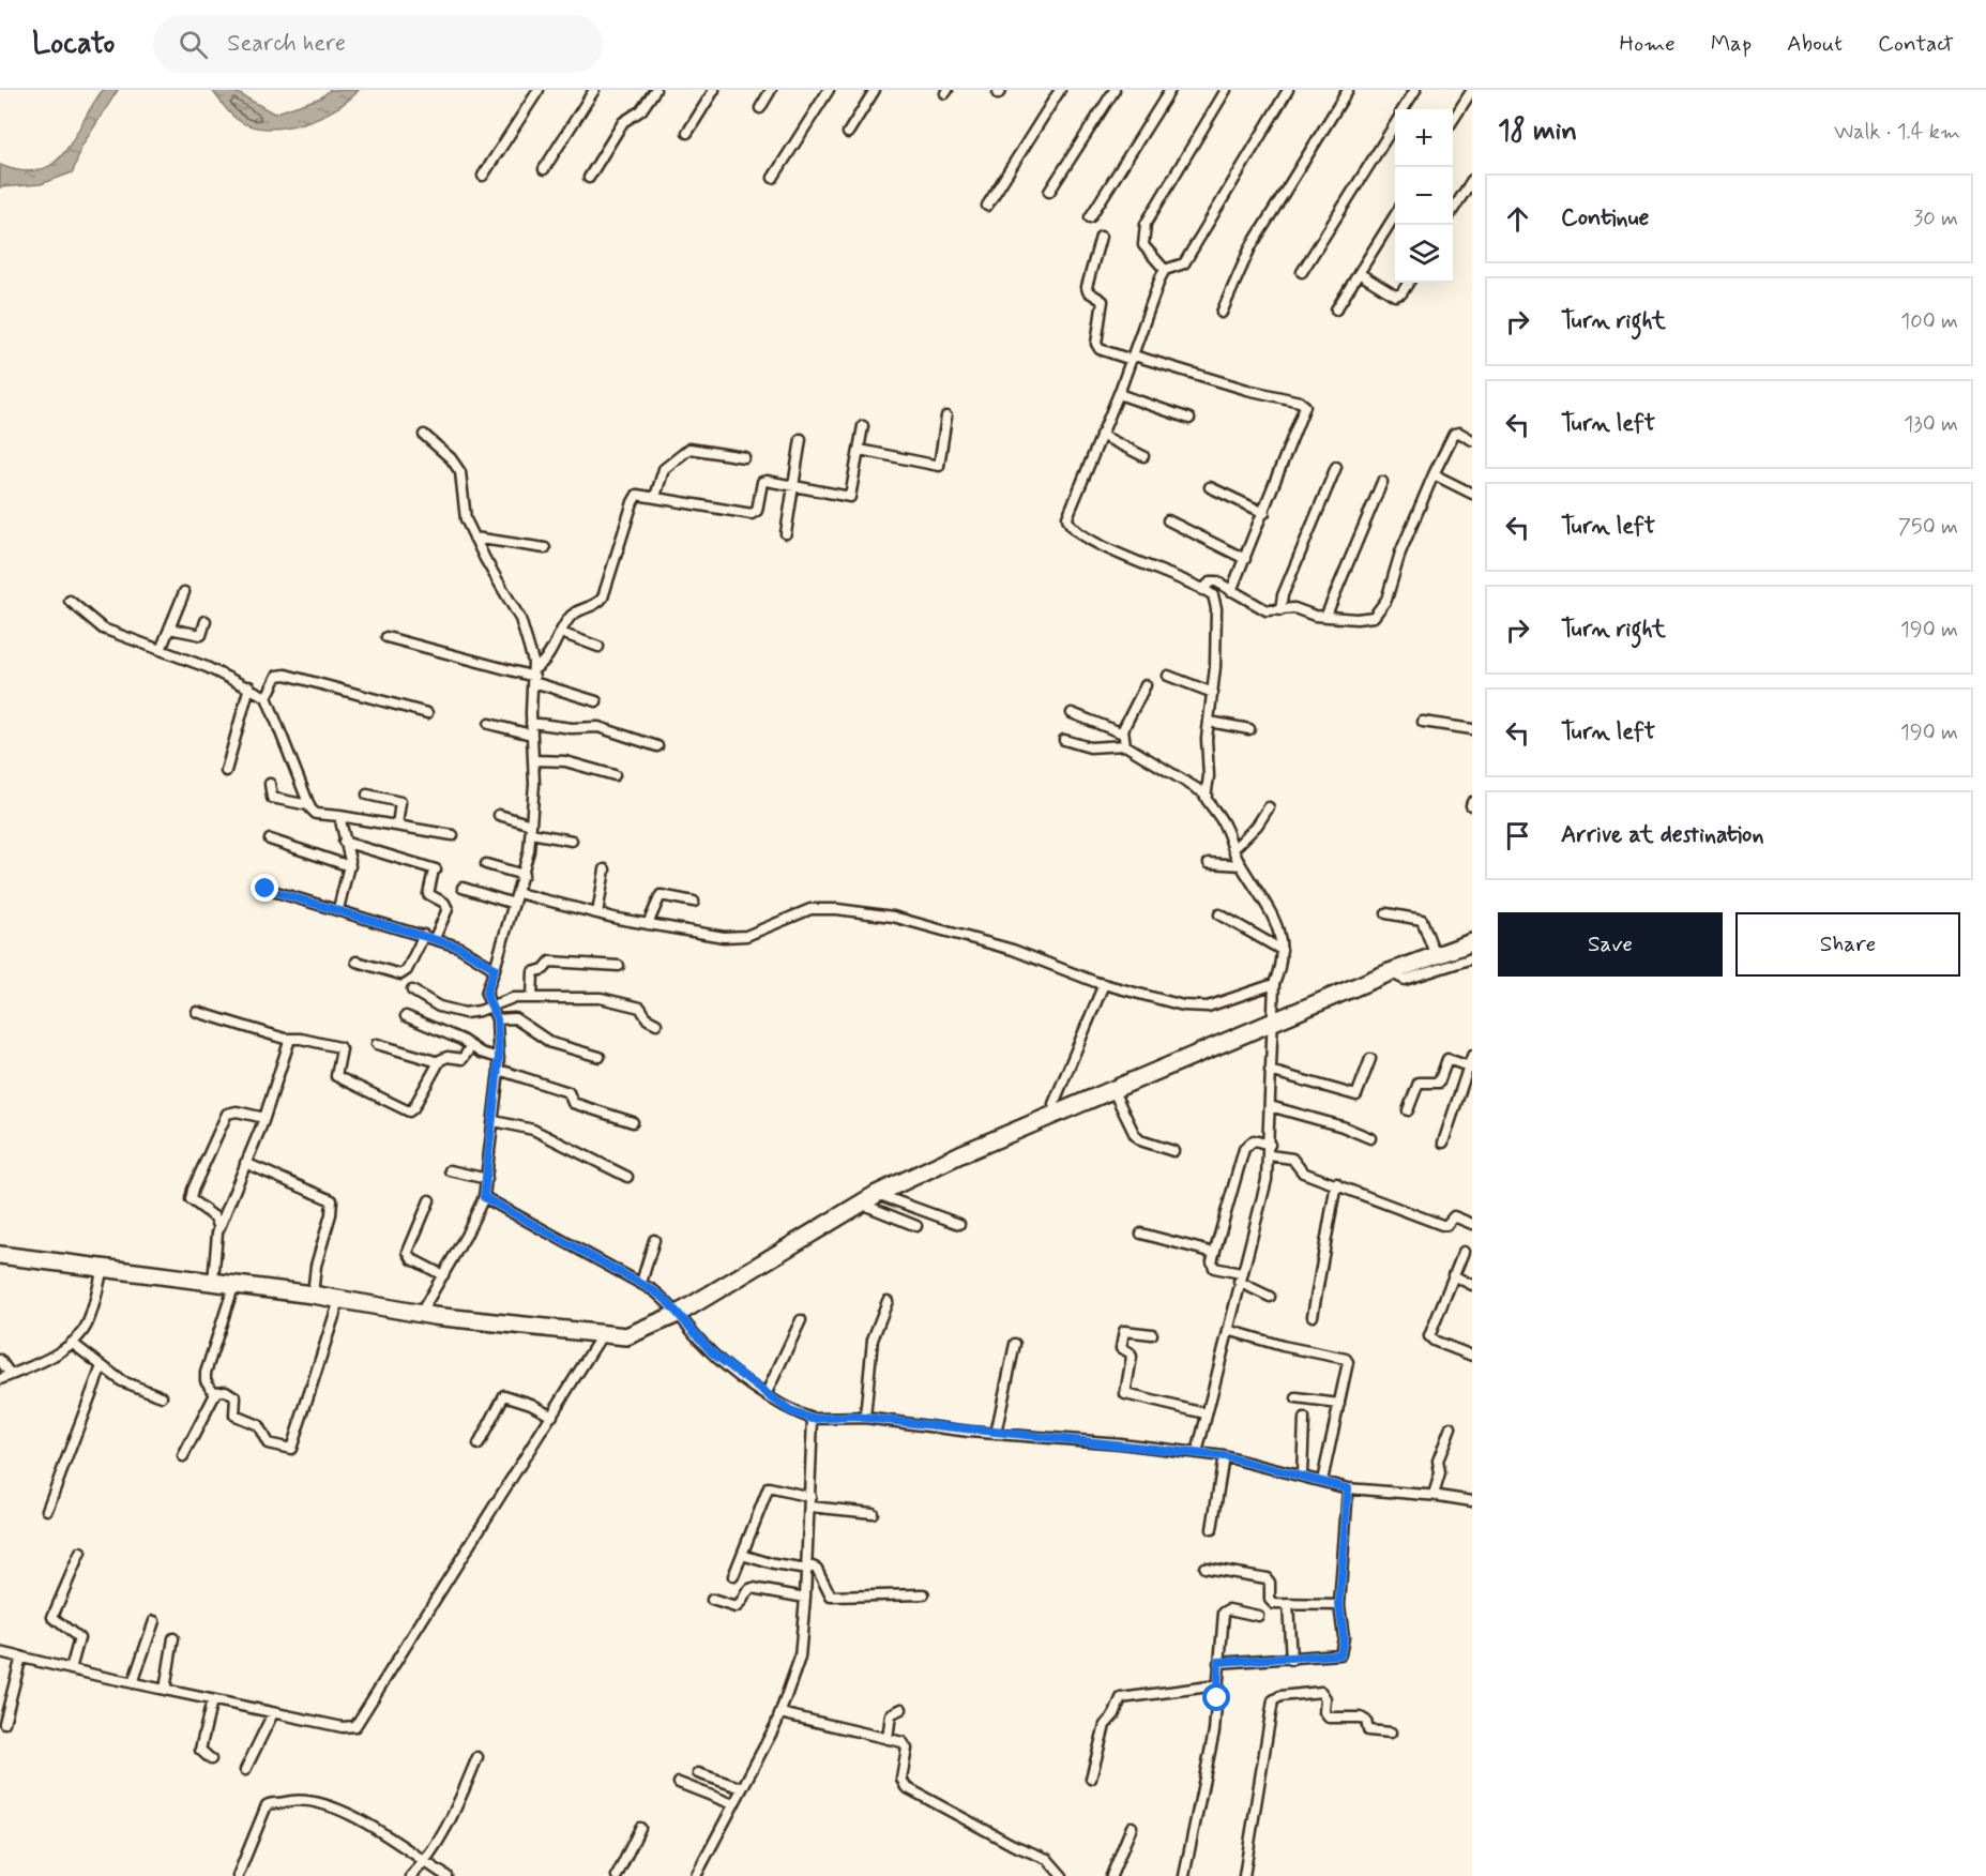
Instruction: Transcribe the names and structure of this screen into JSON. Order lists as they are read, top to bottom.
{
  "page": {
    "header": "Locato",
    "search": "Search here",
    "nav": [
      "Home",
      "Map",
      "About",
      "Contact"
    ],
    "heading": ["18 min", "Walk · 1.4 km"],
    "map_buttons": ["+", "−"],
    "list": [
      ["Continue", "30 m"],
      ["Turn right", "100 m"],
      ["Turn left", "130 m"],
      ["Turn left", "750 m"],
      ["Turn right", "190 m"],
      ["Turn left", "190 m"],
      "Arrive at destination"
    ],
    "buttons": ["Save", "Share"]
  }
}
